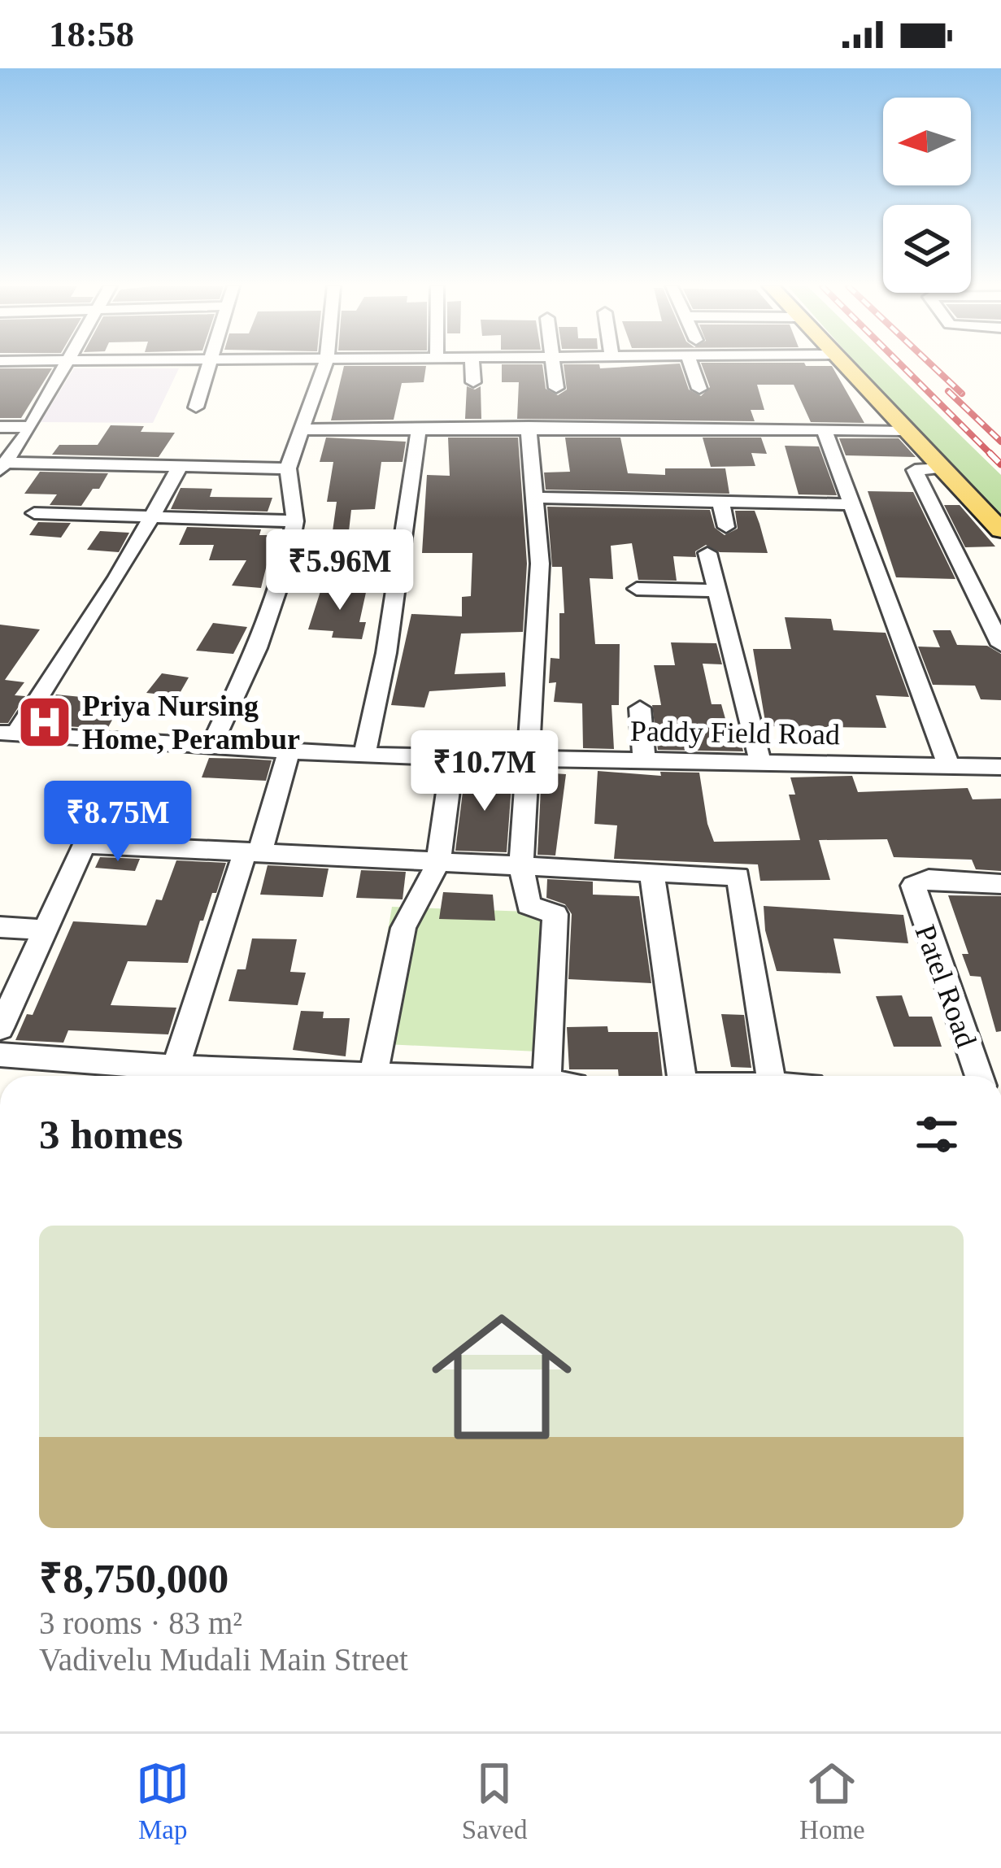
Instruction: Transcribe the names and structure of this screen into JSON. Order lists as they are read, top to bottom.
{
  "streets": {
    "street": ["Paddy Field Road", "Patel Road"]
  },
  "places": {
    "hospital": ["Priya Nursing Home, Perambur"]
  },
  "north": "left",
  "page": {
    "status": "18:58",
    "price": ["₹5.96M", "₹10.7M", "₹8.75M"],
    "heading": "3 homes",
    "list": [
      {
        "name": "₹8,750,000",
        "note": "3 rooms · 83 m² · Vadivelu Mudali Main Street"
      }
    ],
    "tabs": ["Map", "Saved", "Home"]
  }
}
